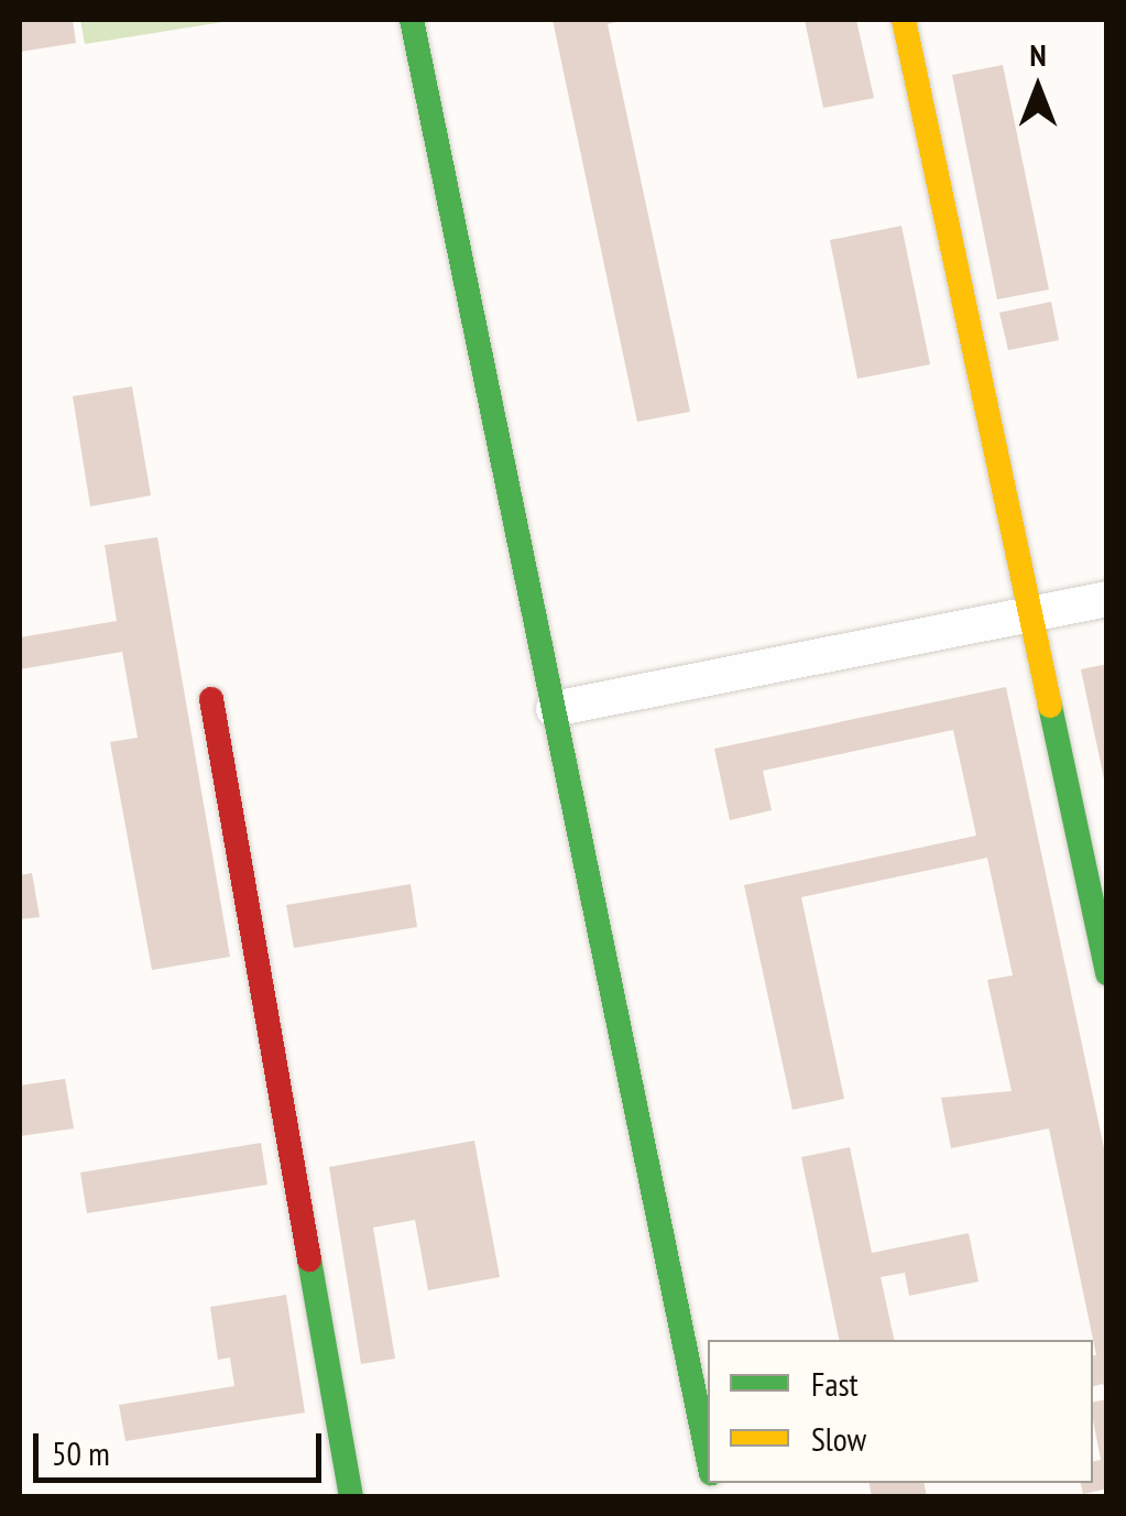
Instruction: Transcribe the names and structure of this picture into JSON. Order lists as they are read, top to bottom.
{
  "legend": ["Fast", "Slow"],
  "scale_bar": "50 m",
  "north": "top"
}
